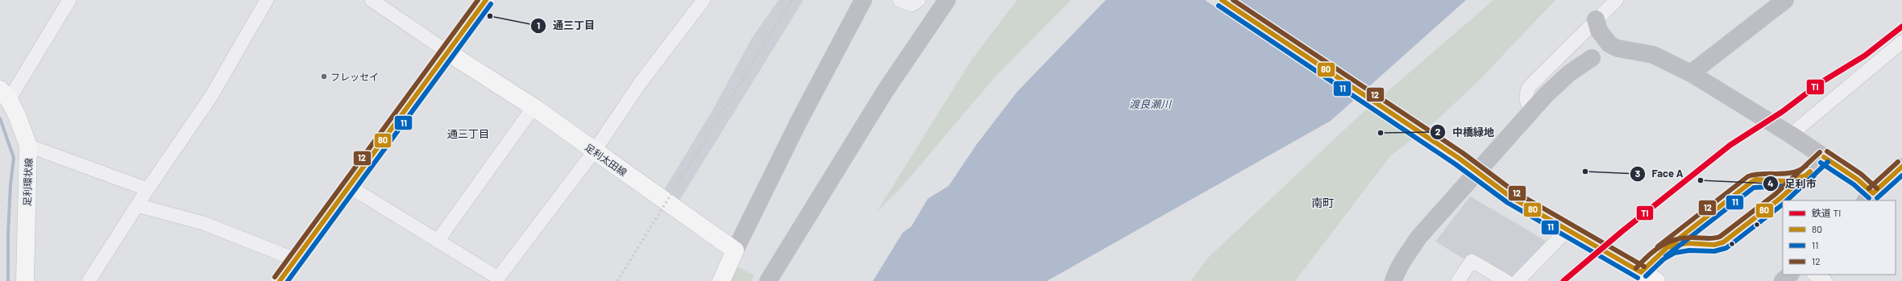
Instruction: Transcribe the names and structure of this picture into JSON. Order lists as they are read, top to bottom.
{
  "streets": {
    "main road": ["足利太田線", "足利環状線"]
  },
  "districts": ["通三丁目", "南町"],
  "water": ["渡良瀬川"],
  "places": [
    "通三丁目",
    "フレッセイ",
    "中橋緑地",
    "Face A",
    "足利市"
  ],
  "lines": [
    "transit line 80",
    "transit line 12",
    "transit line 11",
    "rail line TI"
  ],
  "legend": [
    "鉄道 TI",
    "80",
    "11",
    "12"
  ]
}
